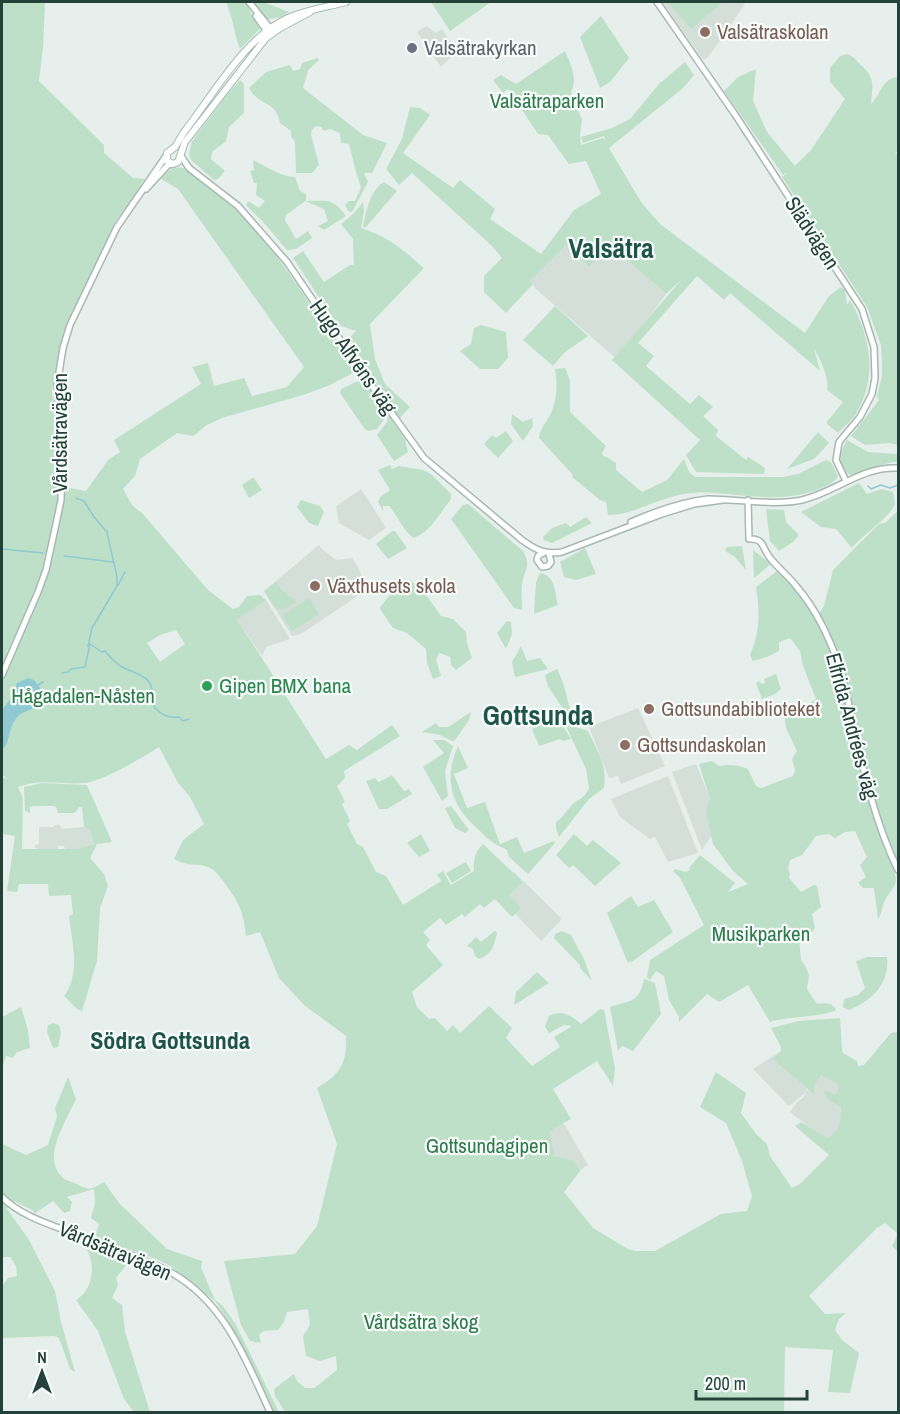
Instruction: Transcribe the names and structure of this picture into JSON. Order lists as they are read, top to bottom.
{
  "streets": {
    "street": [
      "Slädvägen",
      "Hugo Alfvéns väg",
      "Vårdsätravägen",
      "Elfrida Andrées väg"
    ]
  },
  "crossings": [
    ["Hugo Alfvéns väg", "Vårdsätravägen"]
  ],
  "districts": ["Valsätra", "Gottsunda", "Södra Gottsunda"],
  "parks": [
    "Valsätraparken",
    "Hågadalen-Nåsten",
    "Musikparken",
    "Gottsundagipen",
    "Vårdsätra skog"
  ],
  "places": [
    "Valsätraskolan",
    "Valsätrakyrkan",
    "Växthusets skola",
    "Gipen BMX bana",
    "Gottsundabiblioteket",
    "Gottsundaskolan"
  ],
  "scale_bar": "200 m",
  "north": "top"
}
